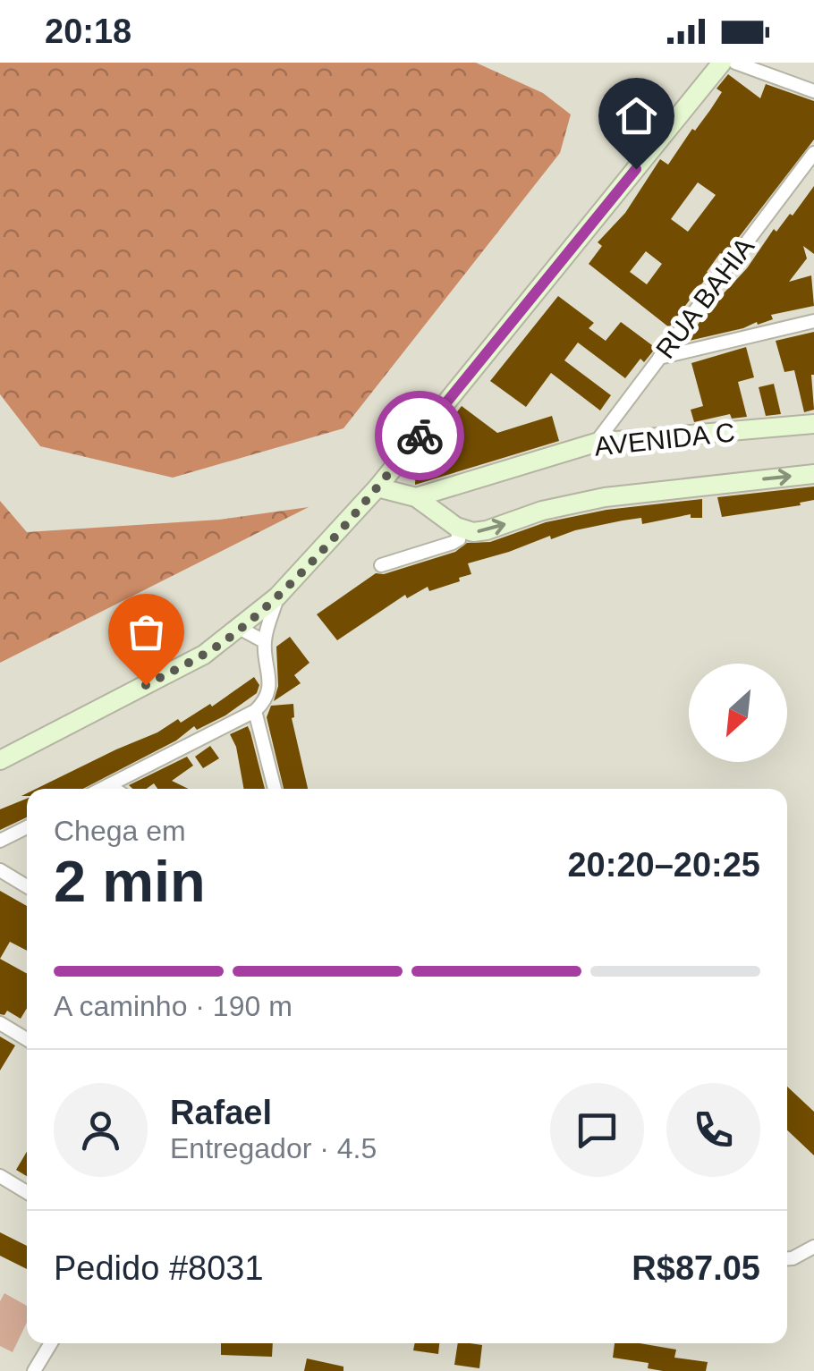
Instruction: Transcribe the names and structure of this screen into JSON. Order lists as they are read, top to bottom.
{
  "streets": {
    "main road": ["AVENIDA C"],
    "street": ["RUA BAHIA"]
  },
  "crossings": [
    ["RUA BAHIA", "AVENIDA C"]
  ],
  "north": "bottom left",
  "page": {
    "status": "20:18",
    "heading": ["2 min", "Chega em", "20:20–20:25"],
    "panel": [
      "Rafael",
      "Entregador · 4.5",
      "Pedido #8031",
      "R$87.05"
    ],
    "bar": "A caminho · 190 m"
  }
}
